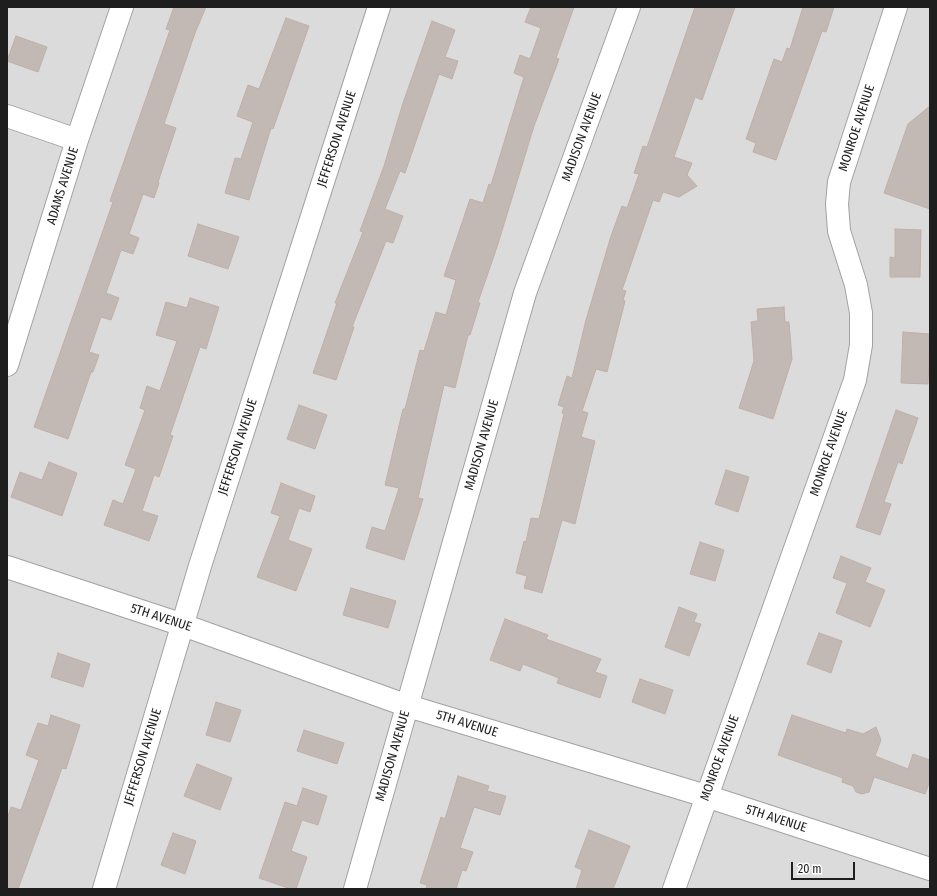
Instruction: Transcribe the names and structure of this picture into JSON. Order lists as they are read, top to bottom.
{
  "streets": {
    "street": [
      "MONROE AVENUE",
      "MADISON AVENUE",
      "JEFFERSON AVENUE",
      "ADAMS AVENUE",
      "5TH AVENUE"
    ]
  },
  "crossings": [
    ["MONROE AVENUE", "5TH AVENUE"],
    ["MADISON AVENUE", "5TH AVENUE"],
    ["JEFFERSON AVENUE", "5TH AVENUE"]
  ],
  "scale_bar": "20 m"
}
